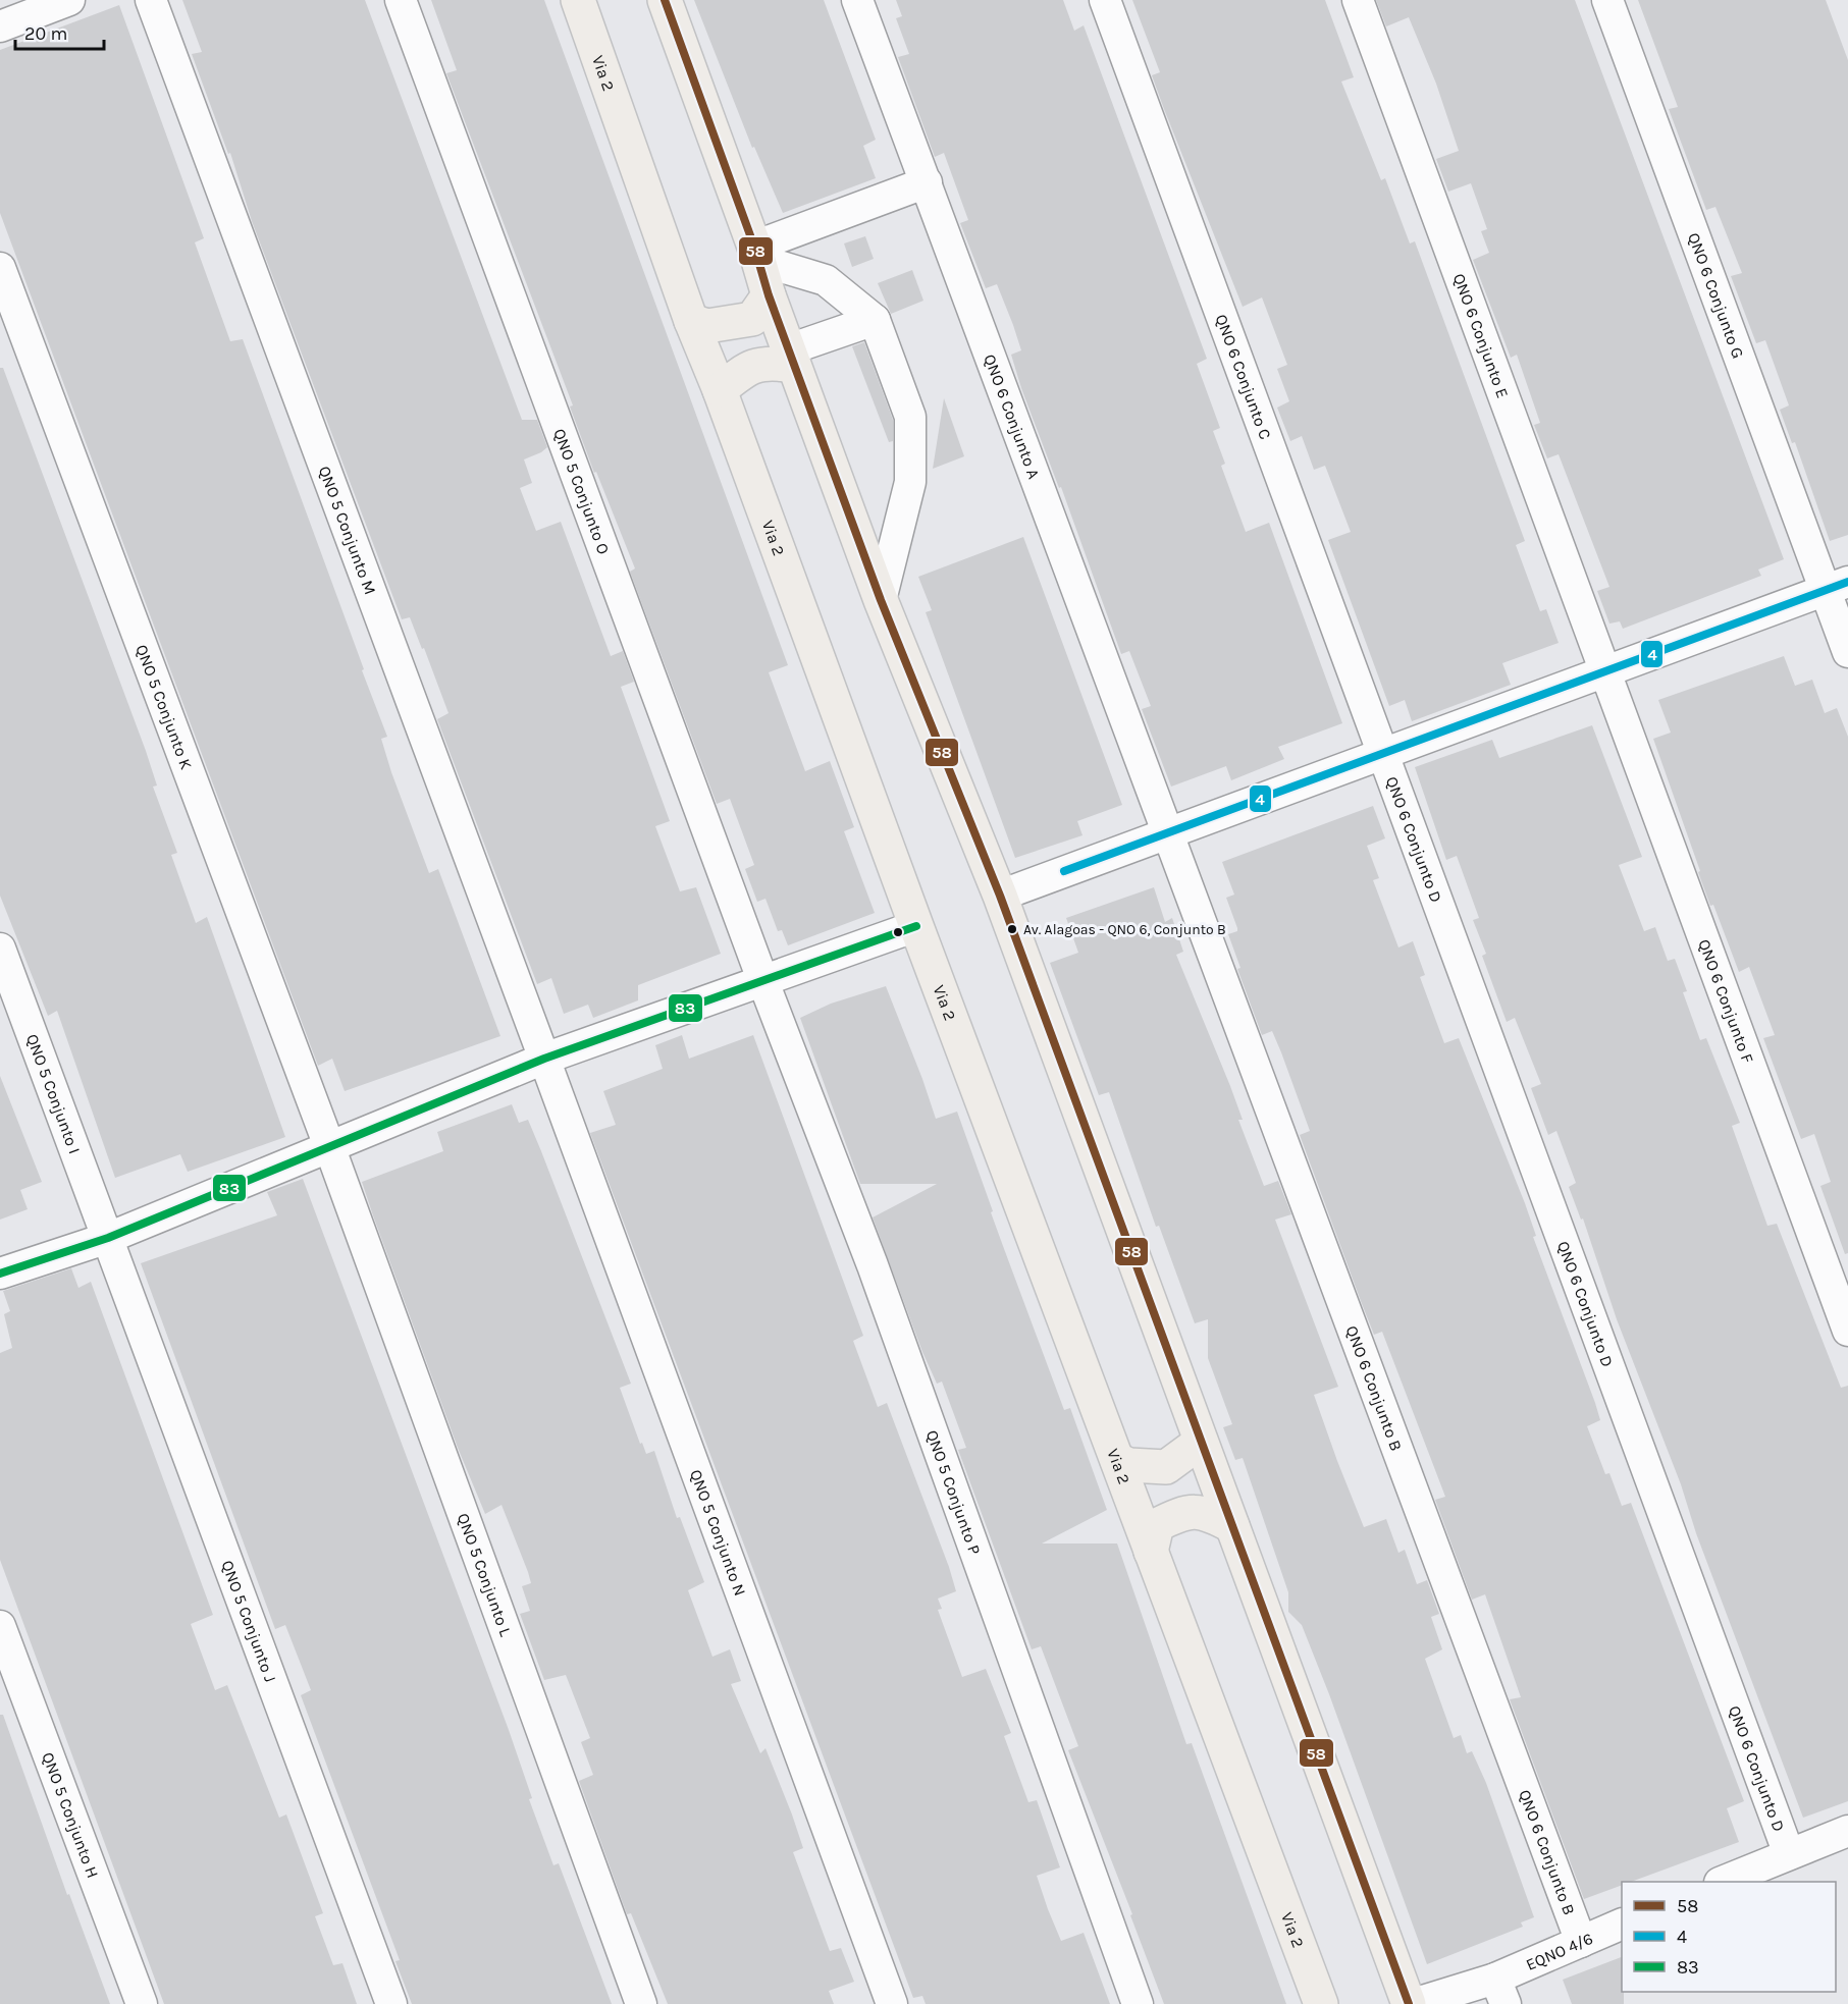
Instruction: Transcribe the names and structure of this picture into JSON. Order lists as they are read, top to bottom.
{
  "streets": {
    "main road": ["Via 2"],
    "street": [
      "QNO 6 Conjunto G",
      "QNO 6 Conjunto E",
      "QNO 6 Conjunto C",
      "QNO 6 Conjunto A",
      "QNO 5 Conjunto O",
      "QNO 5 Conjunto M",
      "QNO 5 Conjunto K",
      "QNO 6 Conjunto D",
      "QNO 6 Conjunto F",
      "QNO 5 Conjunto I",
      "QNO 6 Conjunto B",
      "QNO 5 Conjunto P",
      "QNO 5 Conjunto N",
      "QNO 5 Conjunto L",
      "QNO 5 Conjunto J",
      "QNO 5 Conjunto H",
      "EQNO 4/6"
    ]
  },
  "crossings": [
    ["QNO 6 Conjunto E", "QNO 6 Conjunto F"],
    ["QNO 6 Conjunto C", "QNO 6 Conjunto D"],
    ["QNO 6 Conjunto A", "QNO 6 Conjunto B"],
    ["QNO 5 Conjunto O", "QNO 5 Conjunto P"],
    ["QNO 5 Conjunto M", "QNO 5 Conjunto N"],
    ["QNO 5 Conjunto K", "QNO 5 Conjunto L"],
    ["QNO 5 Conjunto I", "QNO 5 Conjunto J"],
    ["QNO 6 Conjunto B", "EQNO 4/6"]
  ],
  "places": ["Av. Alagoas - QNO 6, Conjunto B"],
  "lines": ["transit line 58", "transit line 4", "transit line 83"],
  "legend": ["58", "4", "83"],
  "scale_bar": "20 m"
}
